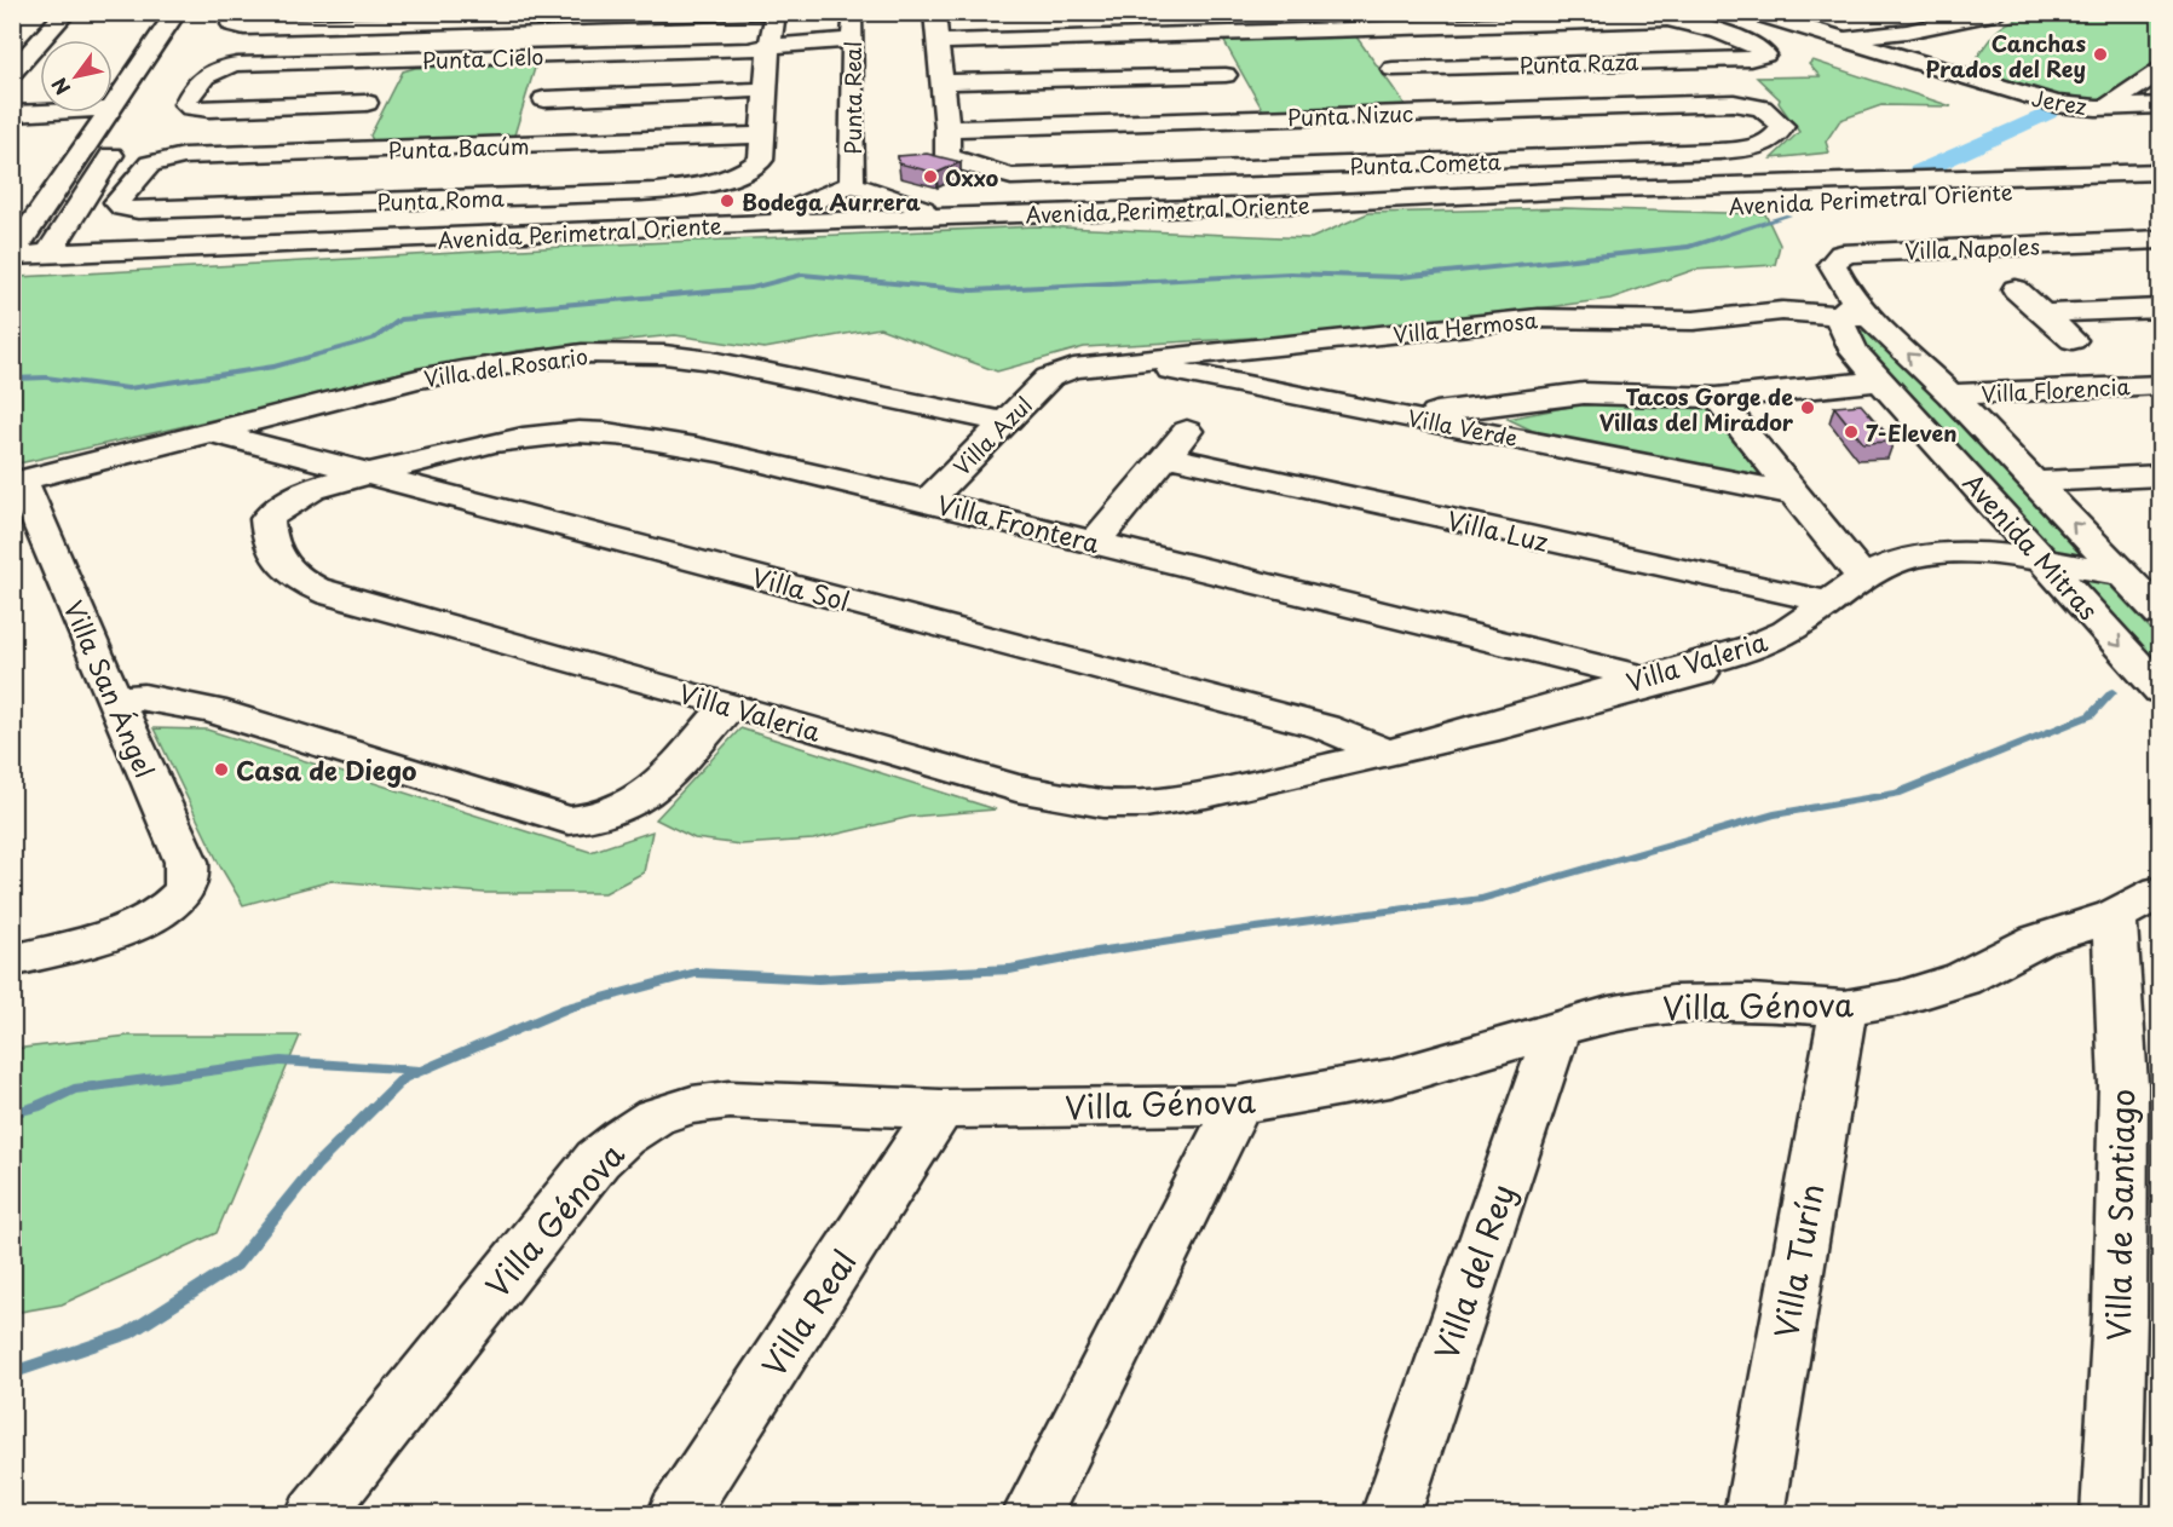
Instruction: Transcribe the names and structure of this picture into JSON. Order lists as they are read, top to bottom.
{
  "streets": {
    "street": [
      "Punta Cielo",
      "Punta Raza",
      "Punta Real",
      "Jerez",
      "Punta Nizuc",
      "Punta Bacúm",
      "Punta Cometa",
      "Avenida Perimetral Oriente",
      "Punta Roma",
      "Villa Napoles",
      "Villa Hermosa",
      "Villa del Rosario",
      "Villa Florencia",
      "Villa Verde",
      "Villa Azul",
      "Villa Frontera",
      "Villa Luz",
      "Avenida Mitras",
      "Villa Sol",
      "Villa Valeria",
      "Villa San Ángel",
      "Villa Génova",
      "Villa de Santiago",
      "Villa Turín",
      "Villa del Rey",
      "Villa Real"
    ]
  },
  "crossings": [
    ["Punta Cielo", "Punta Real"],
    ["Punta Real", "Avenida Perimetral Oriente"],
    ["Punta Nizuc", "Punta Cometa"],
    ["Punta Bacúm", "Punta Roma"],
    ["Villa Napoles", "Villa Hermosa"],
    ["Villa Napoles", "Avenida Mitras"],
    ["Villa Hermosa", "Villa Verde"],
    ["Villa Hermosa", "Villa Azul"],
    ["Villa Hermosa", "Avenida Mitras"],
    ["Villa del Rosario", "Villa Azul"],
    ["Villa del Rosario", "Villa Sol"],
    ["Villa del Rosario", "Villa San Ángel"],
    ["Villa Florencia", "Avenida Mitras"],
    ["Villa Azul", "Villa Frontera"],
    ["Villa Frontera", "Villa Luz"],
    ["Villa Frontera", "Villa Sol"],
    ["Villa Frontera", "Villa Valeria"],
    ["Villa Luz", "Villa Valeria"],
    ["Avenida Mitras", "Villa Valeria"],
    ["Villa Sol", "Villa Valeria"],
    ["Villa Génova", "Villa de Santiago"],
    ["Villa Génova", "Villa Turín"],
    ["Villa Génova", "Villa del Rey"],
    ["Villa Génova", "Villa Real"]
  ],
  "places": [
    "Canchas Prados del Rey",
    "Oxxo",
    "Bodega Aurrera",
    "Tacos Gorge de Villas del Mirador",
    "7-Eleven",
    "Casa de Diego"
  ],
  "north": "bottom left"
}
